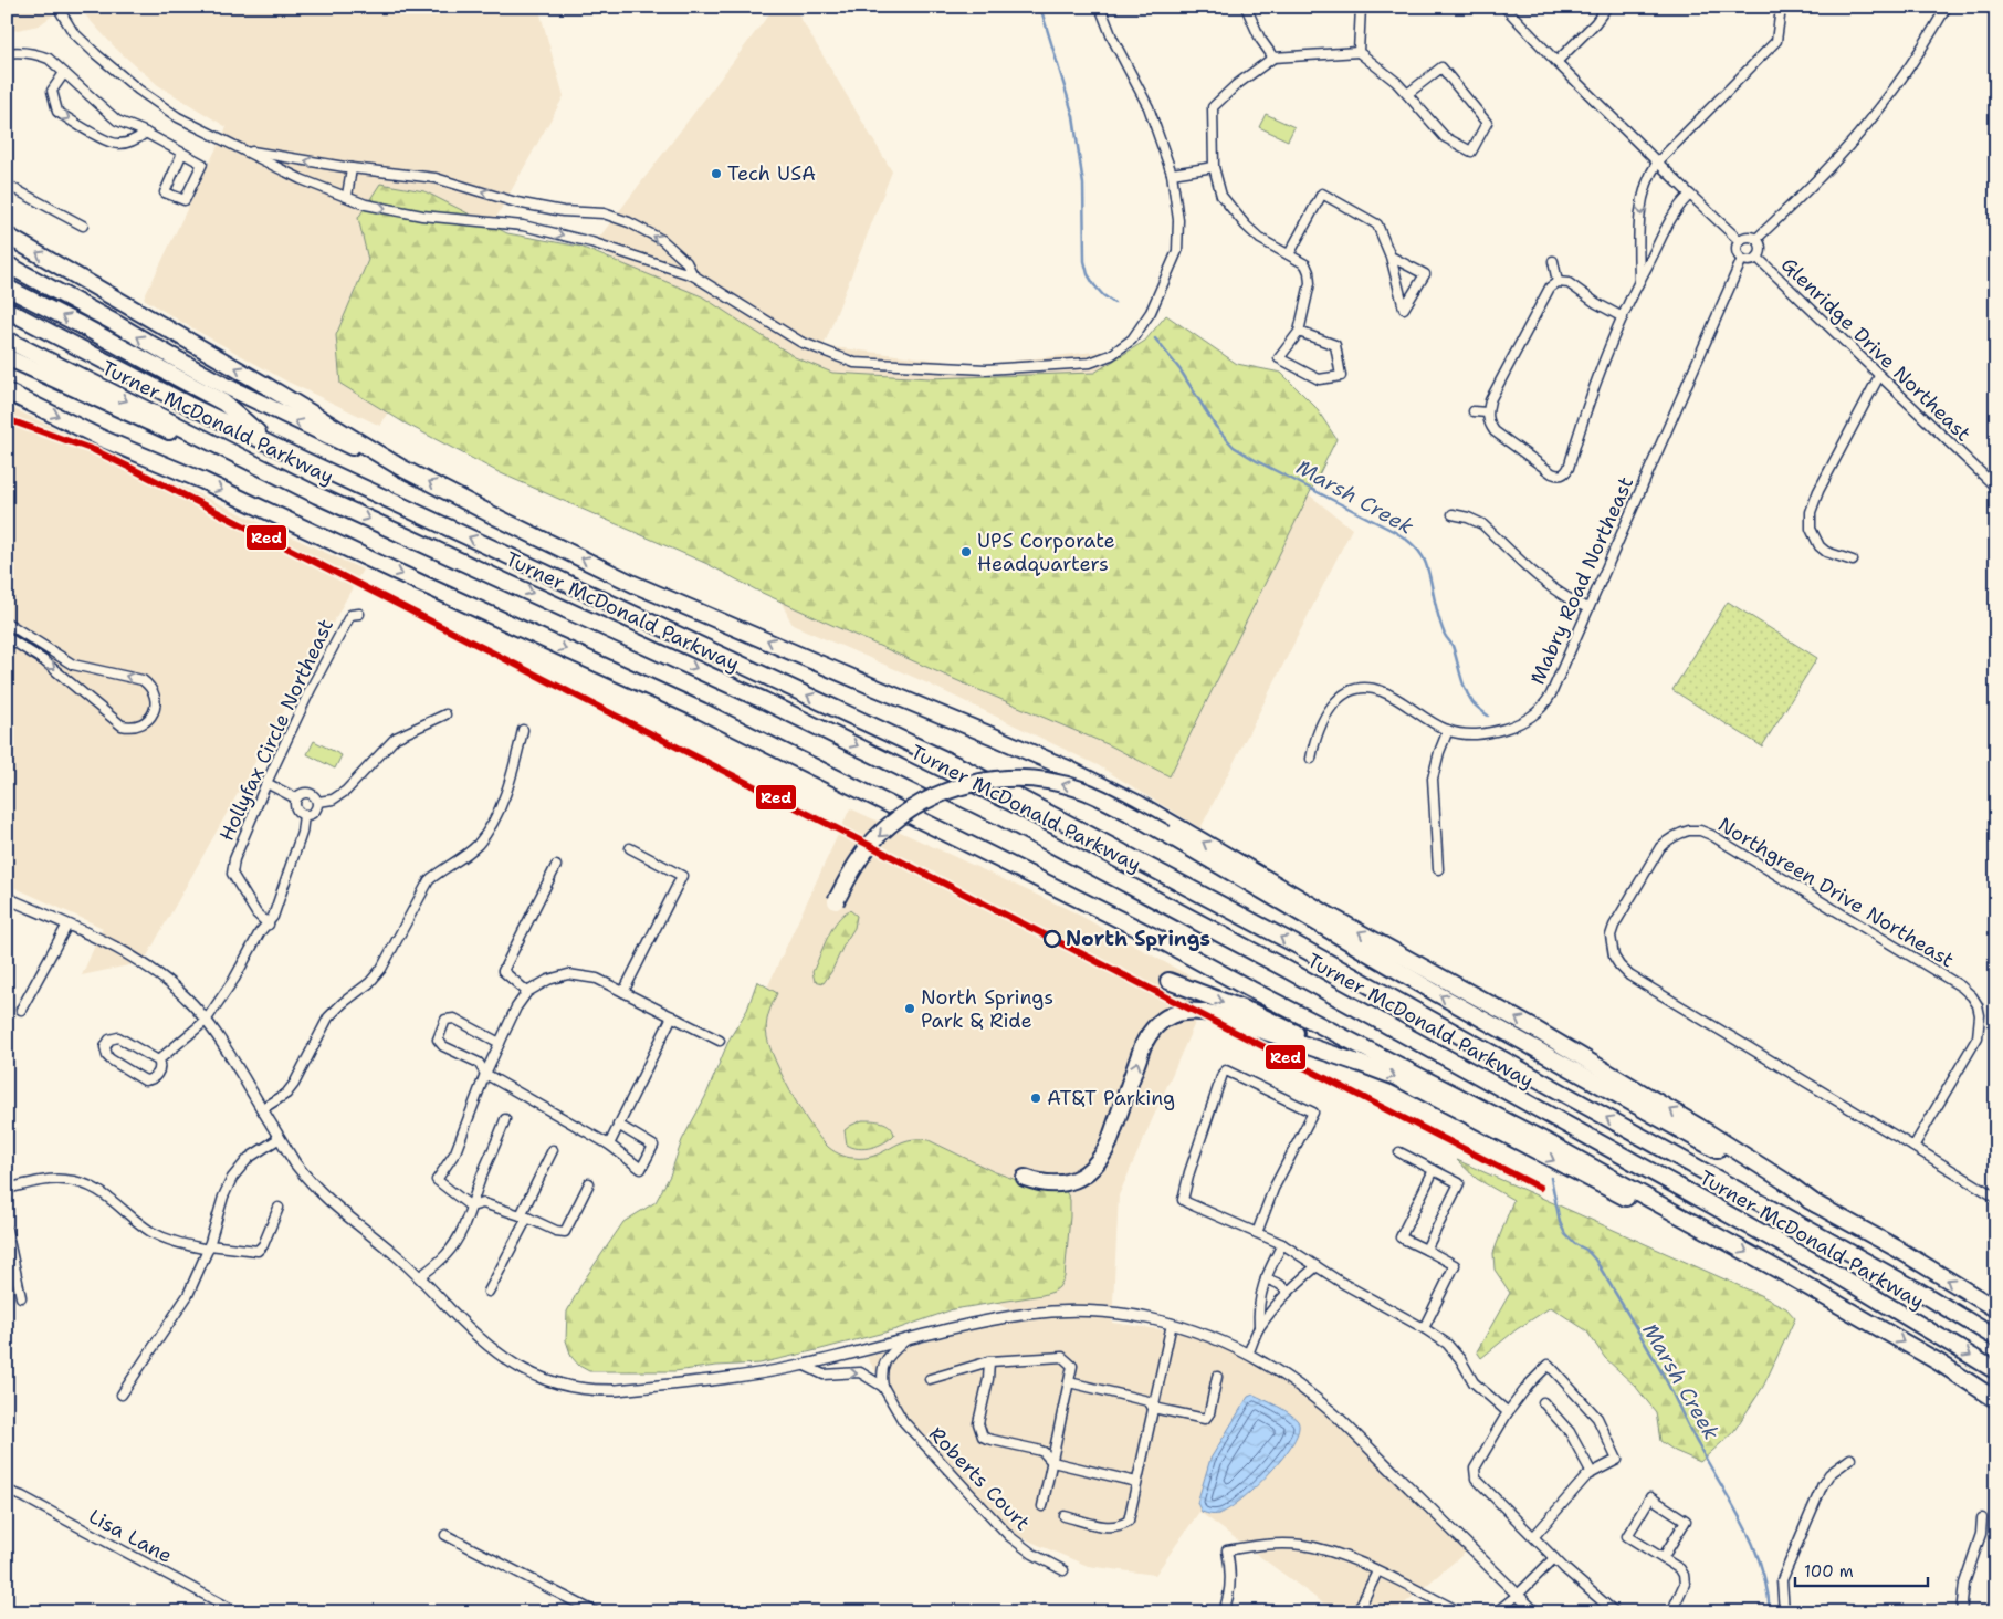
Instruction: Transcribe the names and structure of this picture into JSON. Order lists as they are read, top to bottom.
{
  "streets": {
    "highway": ["Turner McDonald Parkway"],
    "street": [
      "Glenridge Drive Northeast",
      "Mabry Road Northeast",
      "Hollyfax Circle Northeast",
      "Northgreen Drive Northeast",
      "Roberts Court",
      "Lisa Lane"
    ]
  },
  "crossings": [
    ["Glenridge Drive Northeast", "Mabry Road Northeast"]
  ],
  "water": ["Marsh Creek"],
  "places": [
    "Tech USA",
    "UPS Corporate Headquarters",
    "North Springs",
    "North Springs Park & Ride",
    "AT&T Parking"
  ],
  "lines": ["transit line Red"],
  "scale_bar": "100 m"
}
